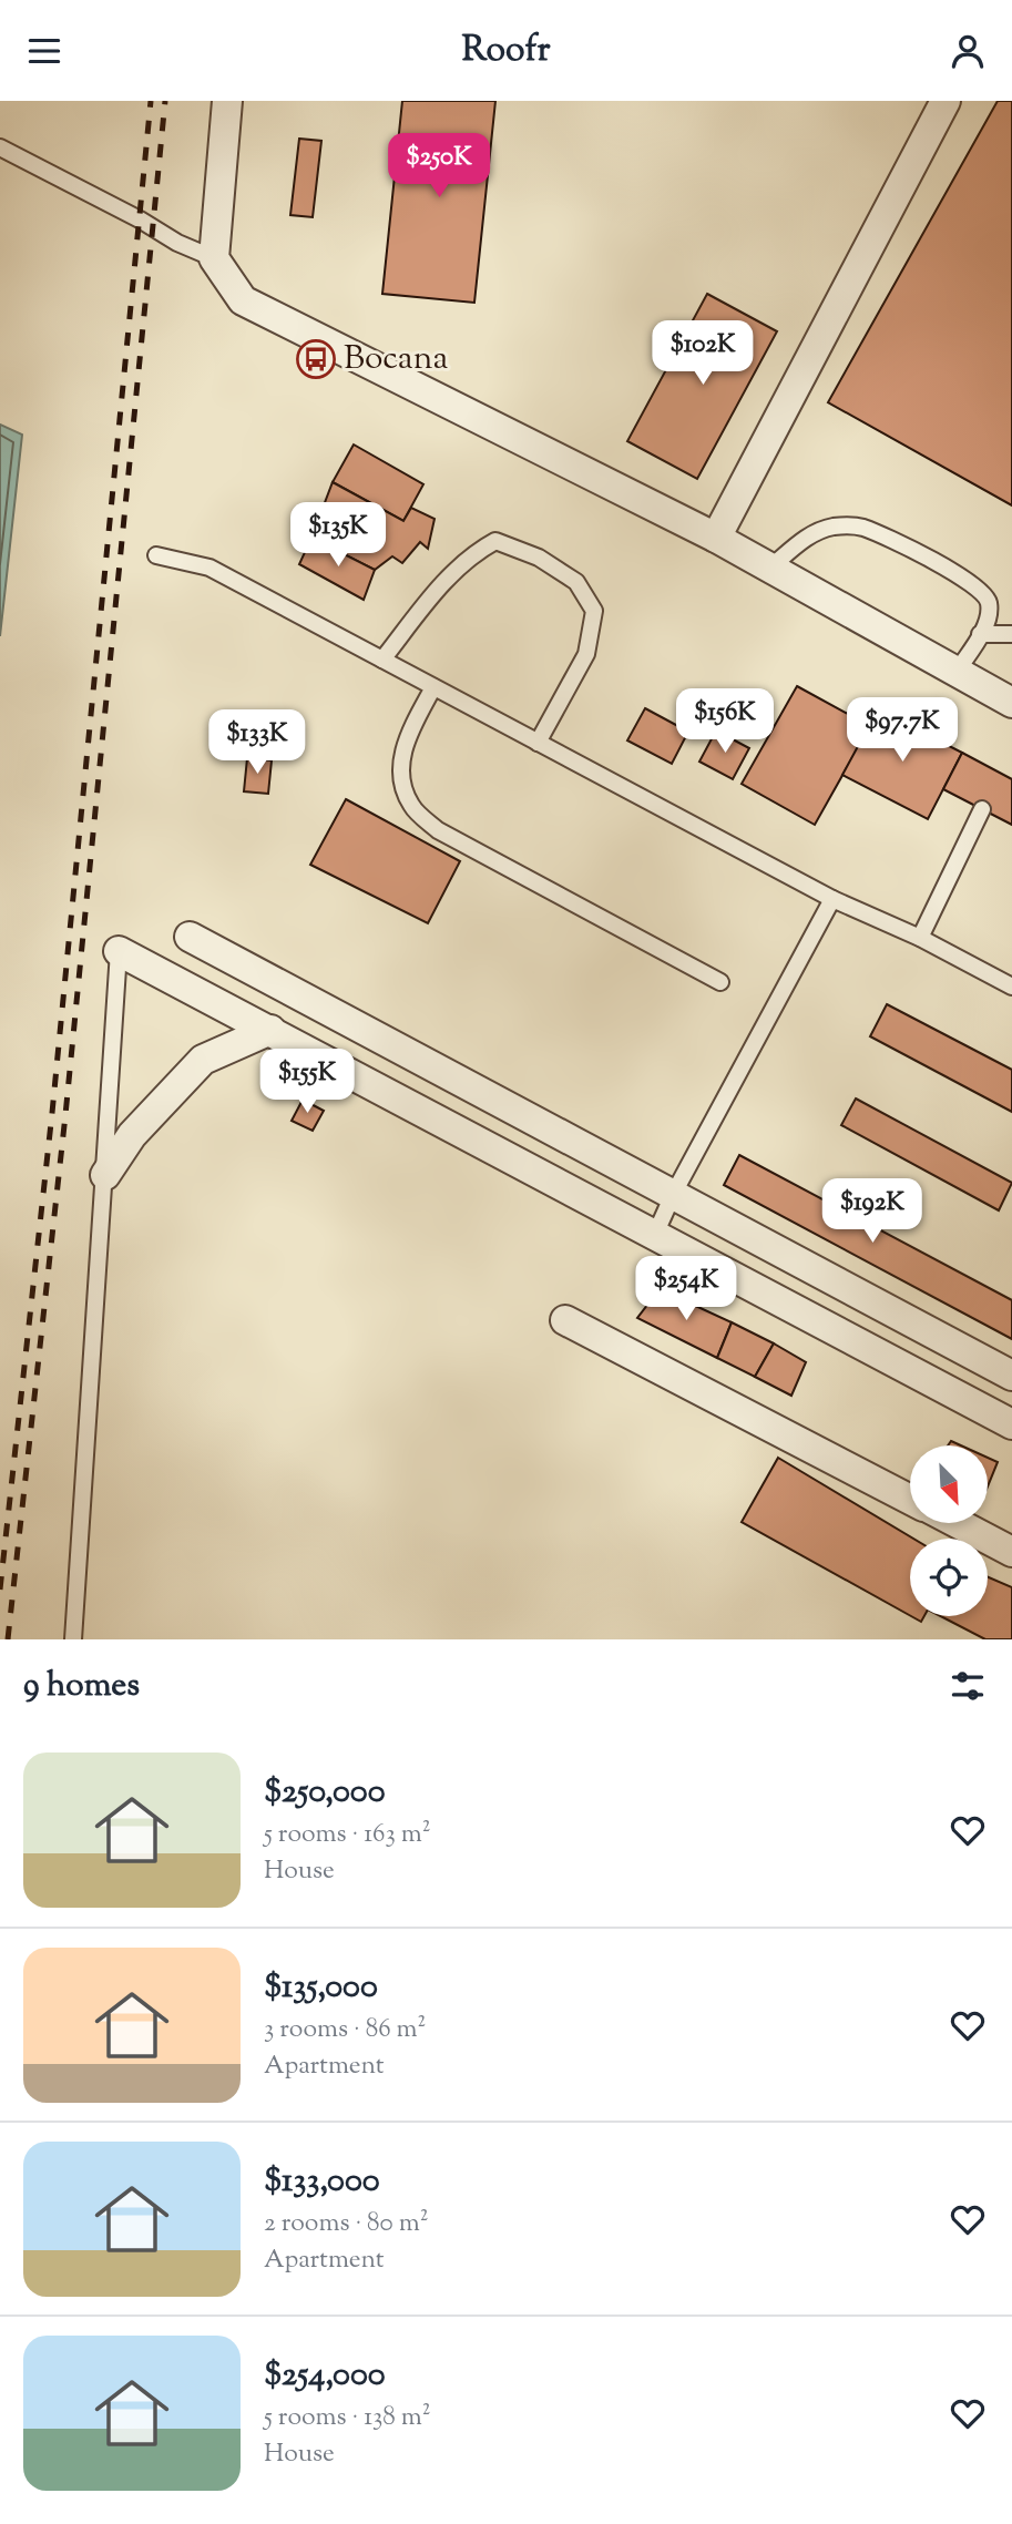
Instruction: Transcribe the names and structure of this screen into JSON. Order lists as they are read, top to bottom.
{
  "places": {
    "bus stop": ["Bocana"]
  },
  "north": "bottom right",
  "page": {
    "header": "Roofr",
    "price": [
      "$250K",
      "$102K",
      "$135K",
      "$156K",
      "$97.7K",
      "$133K",
      "$155K",
      "$192K",
      "$254K"
    ],
    "heading": "9 homes",
    "list": [
      {
        "name": "$250,000",
        "note": "5 rooms · 163 m² · House"
      },
      {
        "name": "$135,000",
        "note": "3 rooms · 86 m² · Apartment"
      },
      {
        "name": "$133,000",
        "note": "2 rooms · 80 m² · Apartment"
      },
      {
        "name": "$254,000",
        "note": "5 rooms · 138 m² · House"
      }
    ]
  }
}
